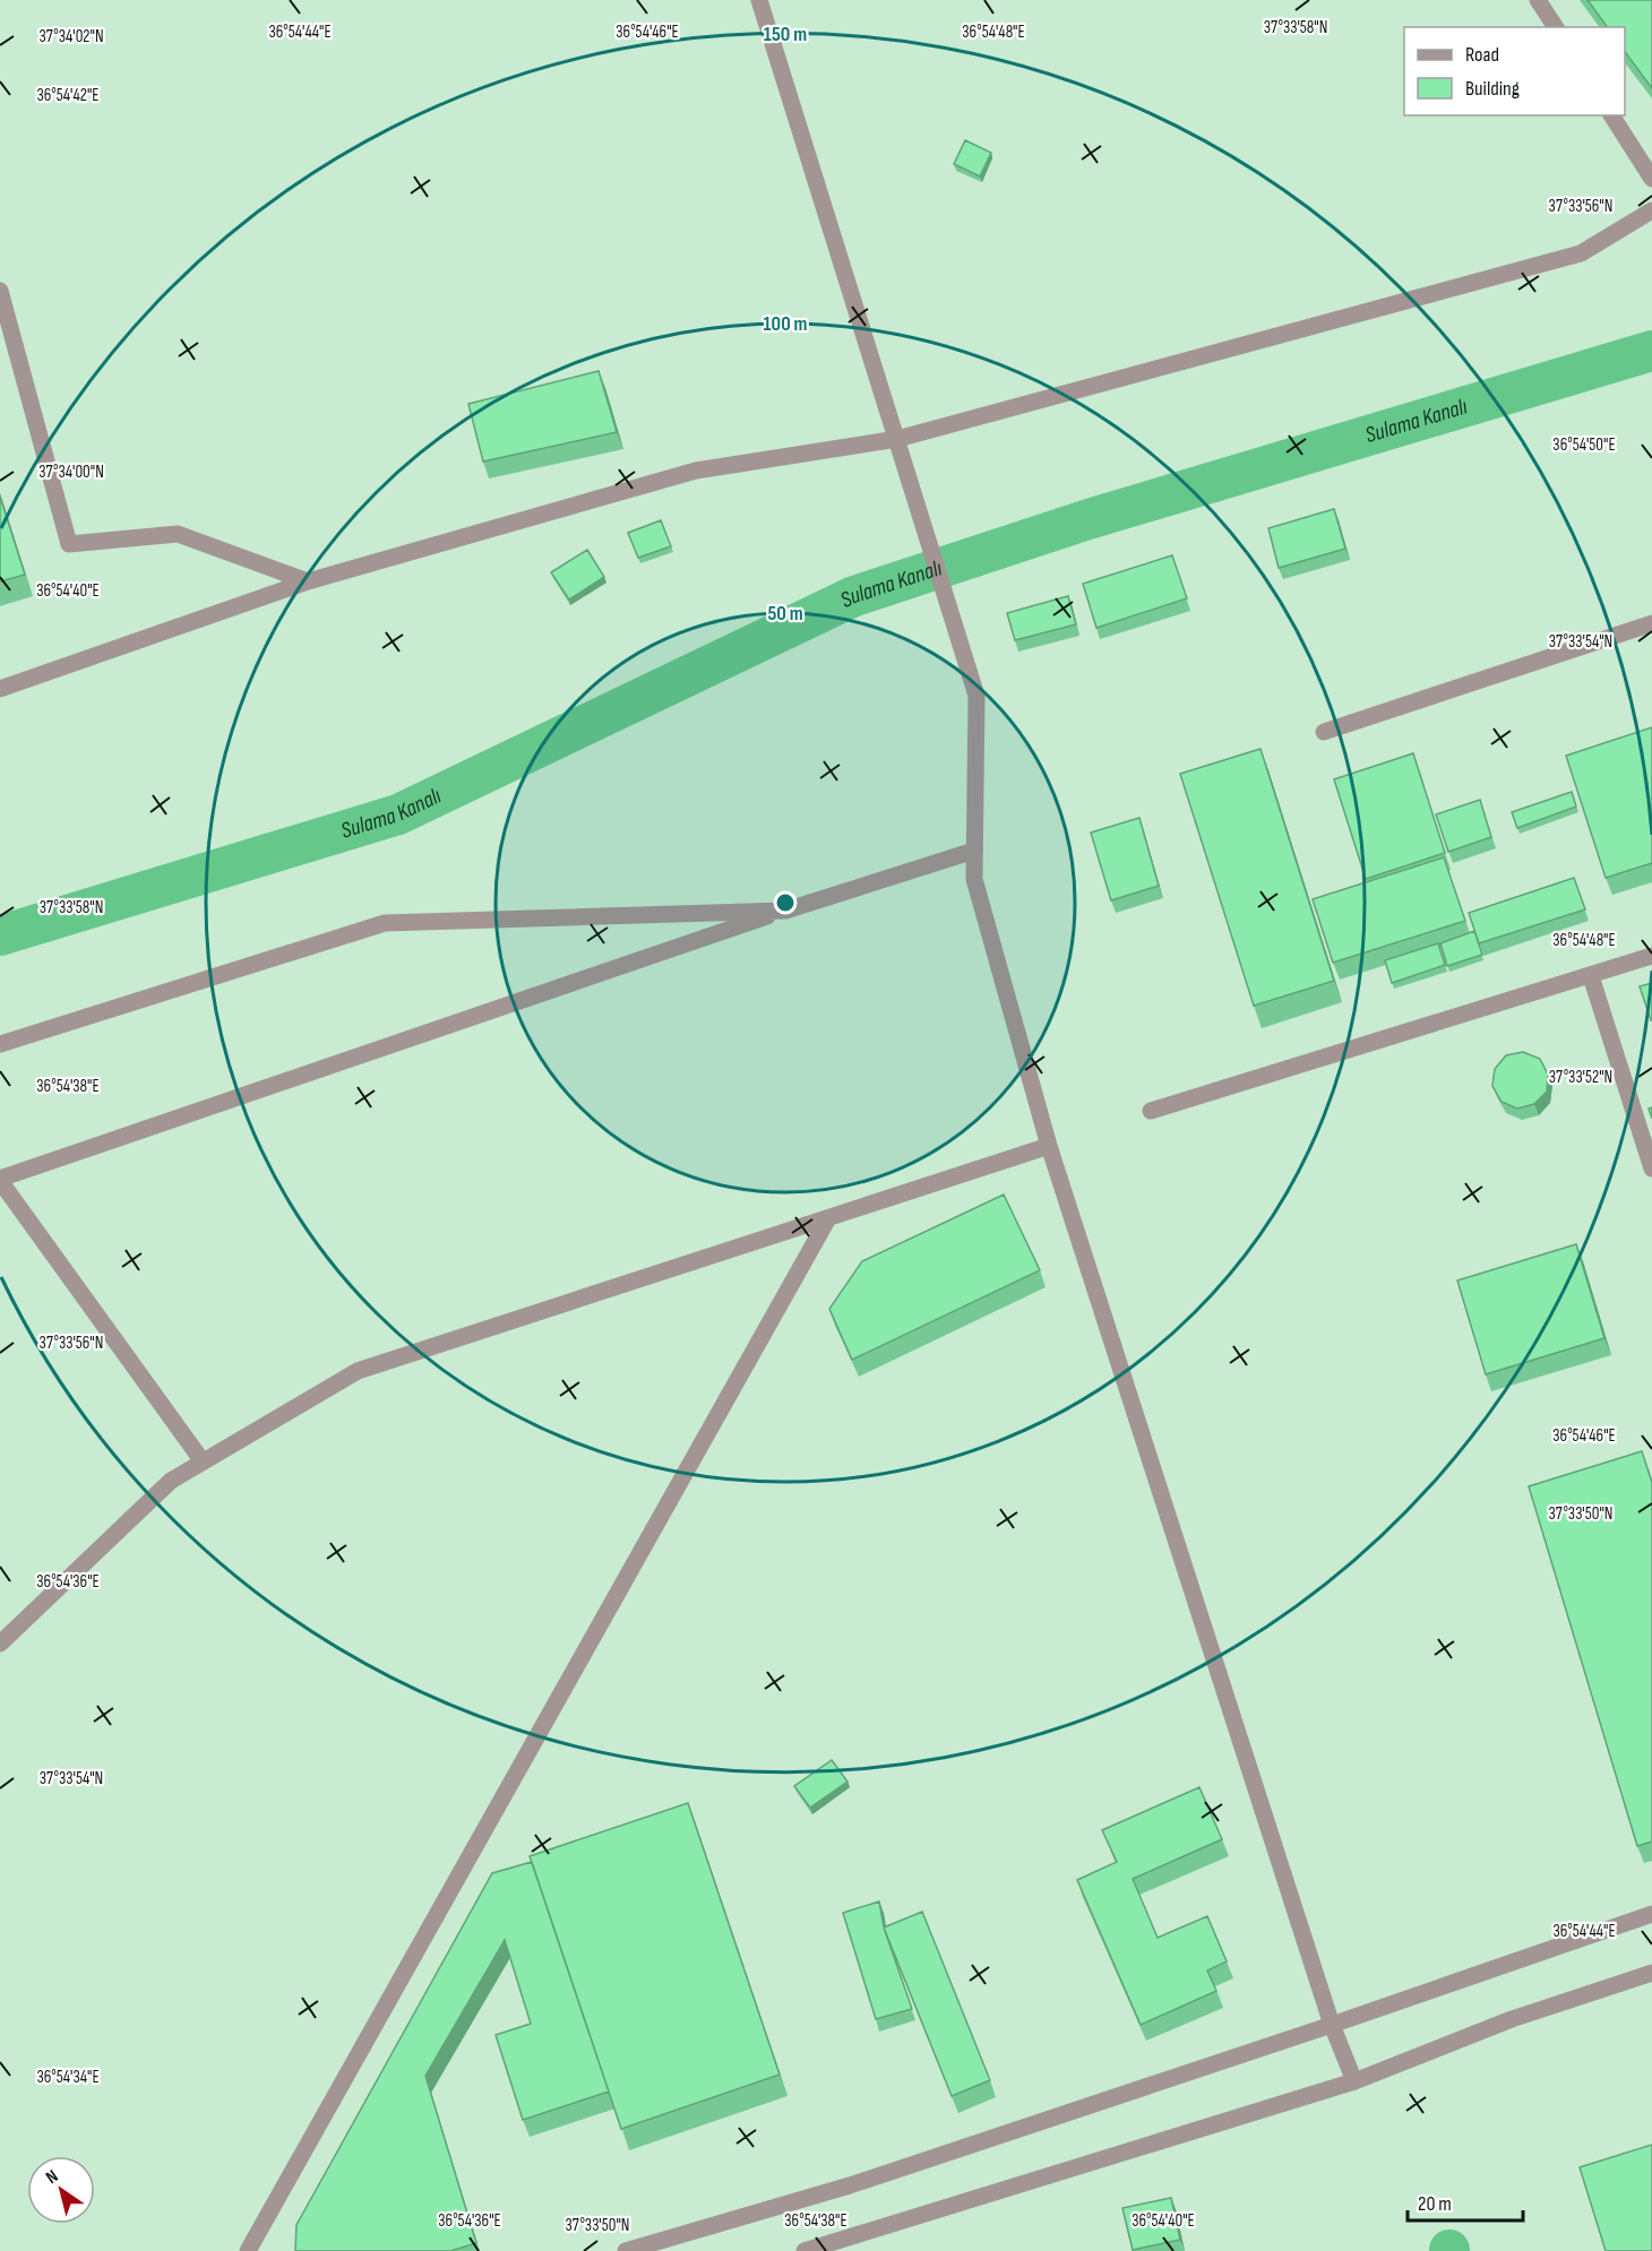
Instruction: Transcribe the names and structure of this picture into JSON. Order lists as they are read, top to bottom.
{
  "water": ["Sulama Kanalı"],
  "legend": ["Road", "Building"],
  "scale_bar": "20 m",
  "north": "top left",
  "coordinates": [
    "37°33'58\"N",
    "36°54'46\"E",
    "36°54'48\"E",
    "36°54'44\"E",
    "37°34'02\"N",
    "36°54'42\"E",
    "37°33'56\"N",
    "36°54'50\"E",
    "37°34'00\"N",
    "36°54'40\"E",
    "37°33'54\"N",
    "37°33'52\"N",
    "36°54'38\"E",
    "37°33'50\"N",
    "36°54'36\"E",
    "36°54'34\"E"
  ],
  "rings": ["150 m", "100 m", "50 m"]
}
